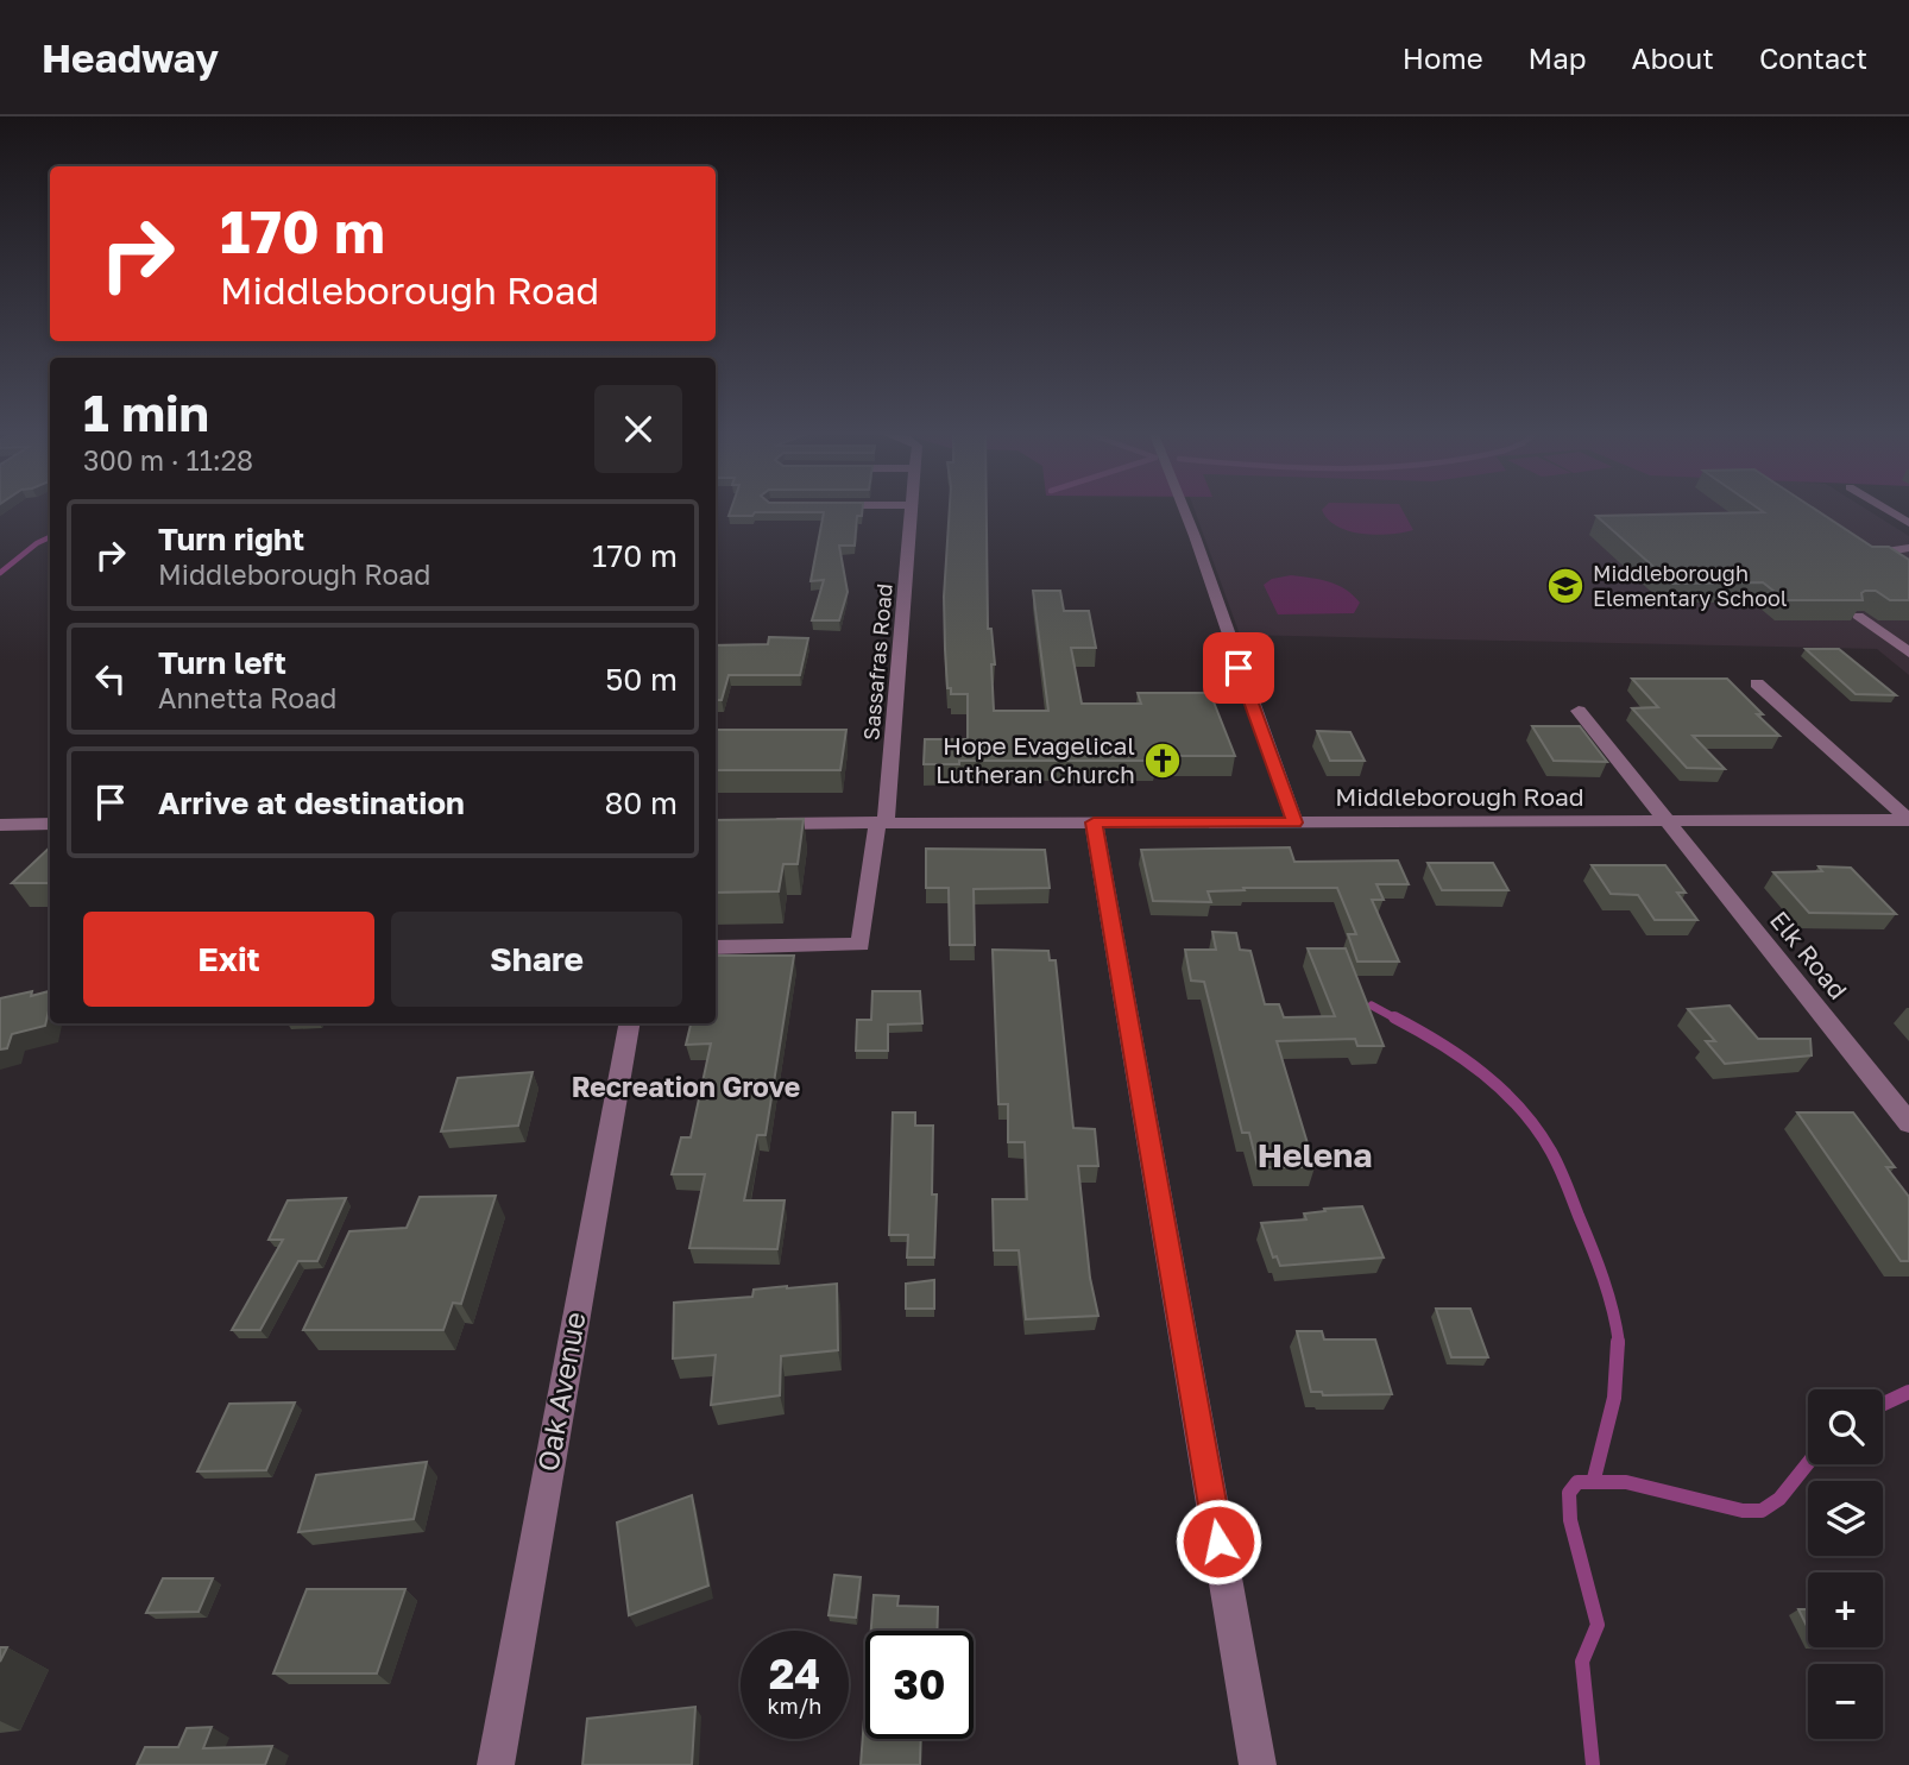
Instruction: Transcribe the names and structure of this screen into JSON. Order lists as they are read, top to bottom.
{
  "streets": {
    "street": [
      "Sassafras Road",
      "Middleborough Road",
      "Elk Road",
      "Oak Avenue"
    ]
  },
  "crossings": [
    ["Sassafras Road", "Middleborough Road"],
    ["Middleborough Road", "Elk Road"]
  ],
  "districts": ["Recreation Grove", "Helena"],
  "places": {
    "school or university": ["Middleborough Elementary School"],
    "church": ["Hope Evagelical Lutheran Church"]
  },
  "page": {
    "header": "Headway",
    "nav": [
      "Home",
      "Map",
      "About",
      "Contact"
    ],
    "turn": ["170 m", "Middleborough Road"],
    "heading": ["1 min", "300 m · 11:28"],
    "list": [
      {
        "name": "Turn right",
        "note": "Middleborough Road",
        "value": "170 m"
      },
      {
        "name": "Turn left",
        "note": "Annetta Road",
        "value": "50 m"
      },
      {
        "name": "Arrive at destination",
        "value": "80 m"
      }
    ],
    "buttons": ["Exit", "Share"],
    "map_buttons": ["+", "−"],
    "speed": "24 km/h",
    "limit": "30"
  }
}
